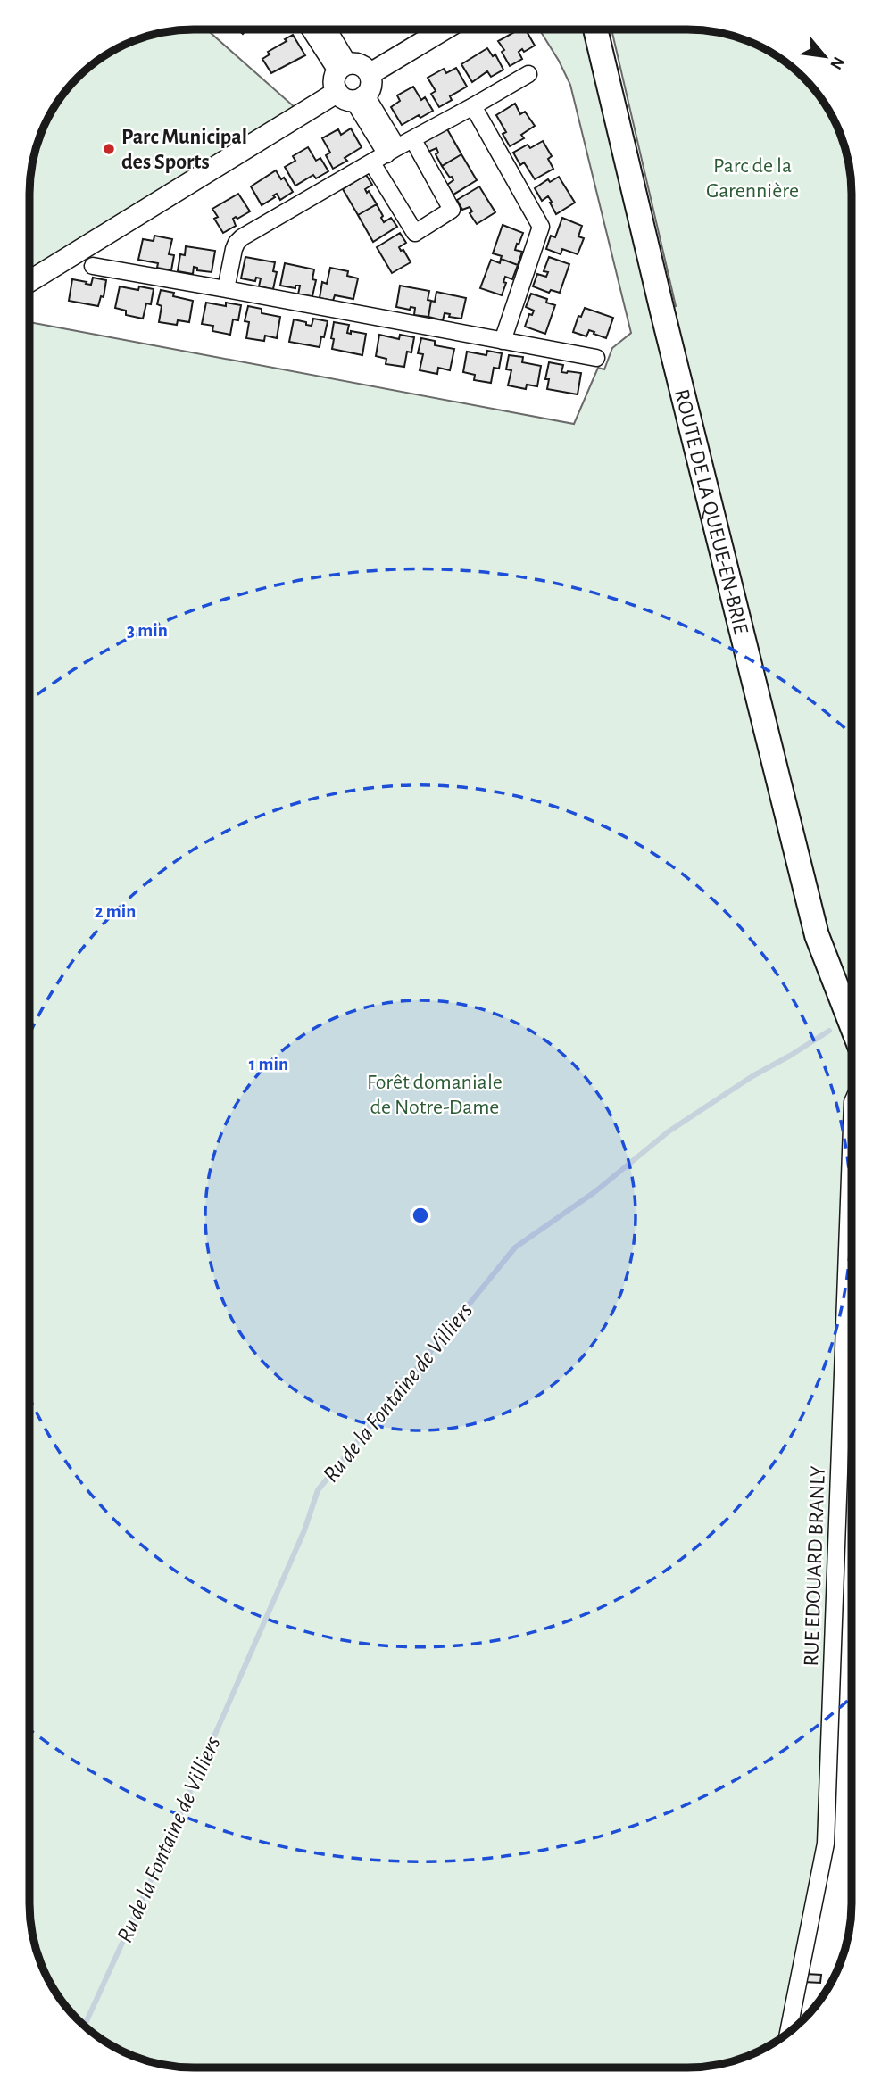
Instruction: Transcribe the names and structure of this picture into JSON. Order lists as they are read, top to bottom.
{
  "streets": {
    "main road": ["ROUTE DE LA QUEUE-EN-BRIE"],
    "street": ["RUE EDOUARD BRANLY"]
  },
  "water": ["Ru de la Fontaine de Villiers"],
  "parks": ["Parc de la Garennière", "Forêt domaniale de Notre-Dame"],
  "places": ["Parc Municipal des Sports"],
  "north": "bottom right",
  "rings": ["3 min", "2 min", "1 min"]
}
